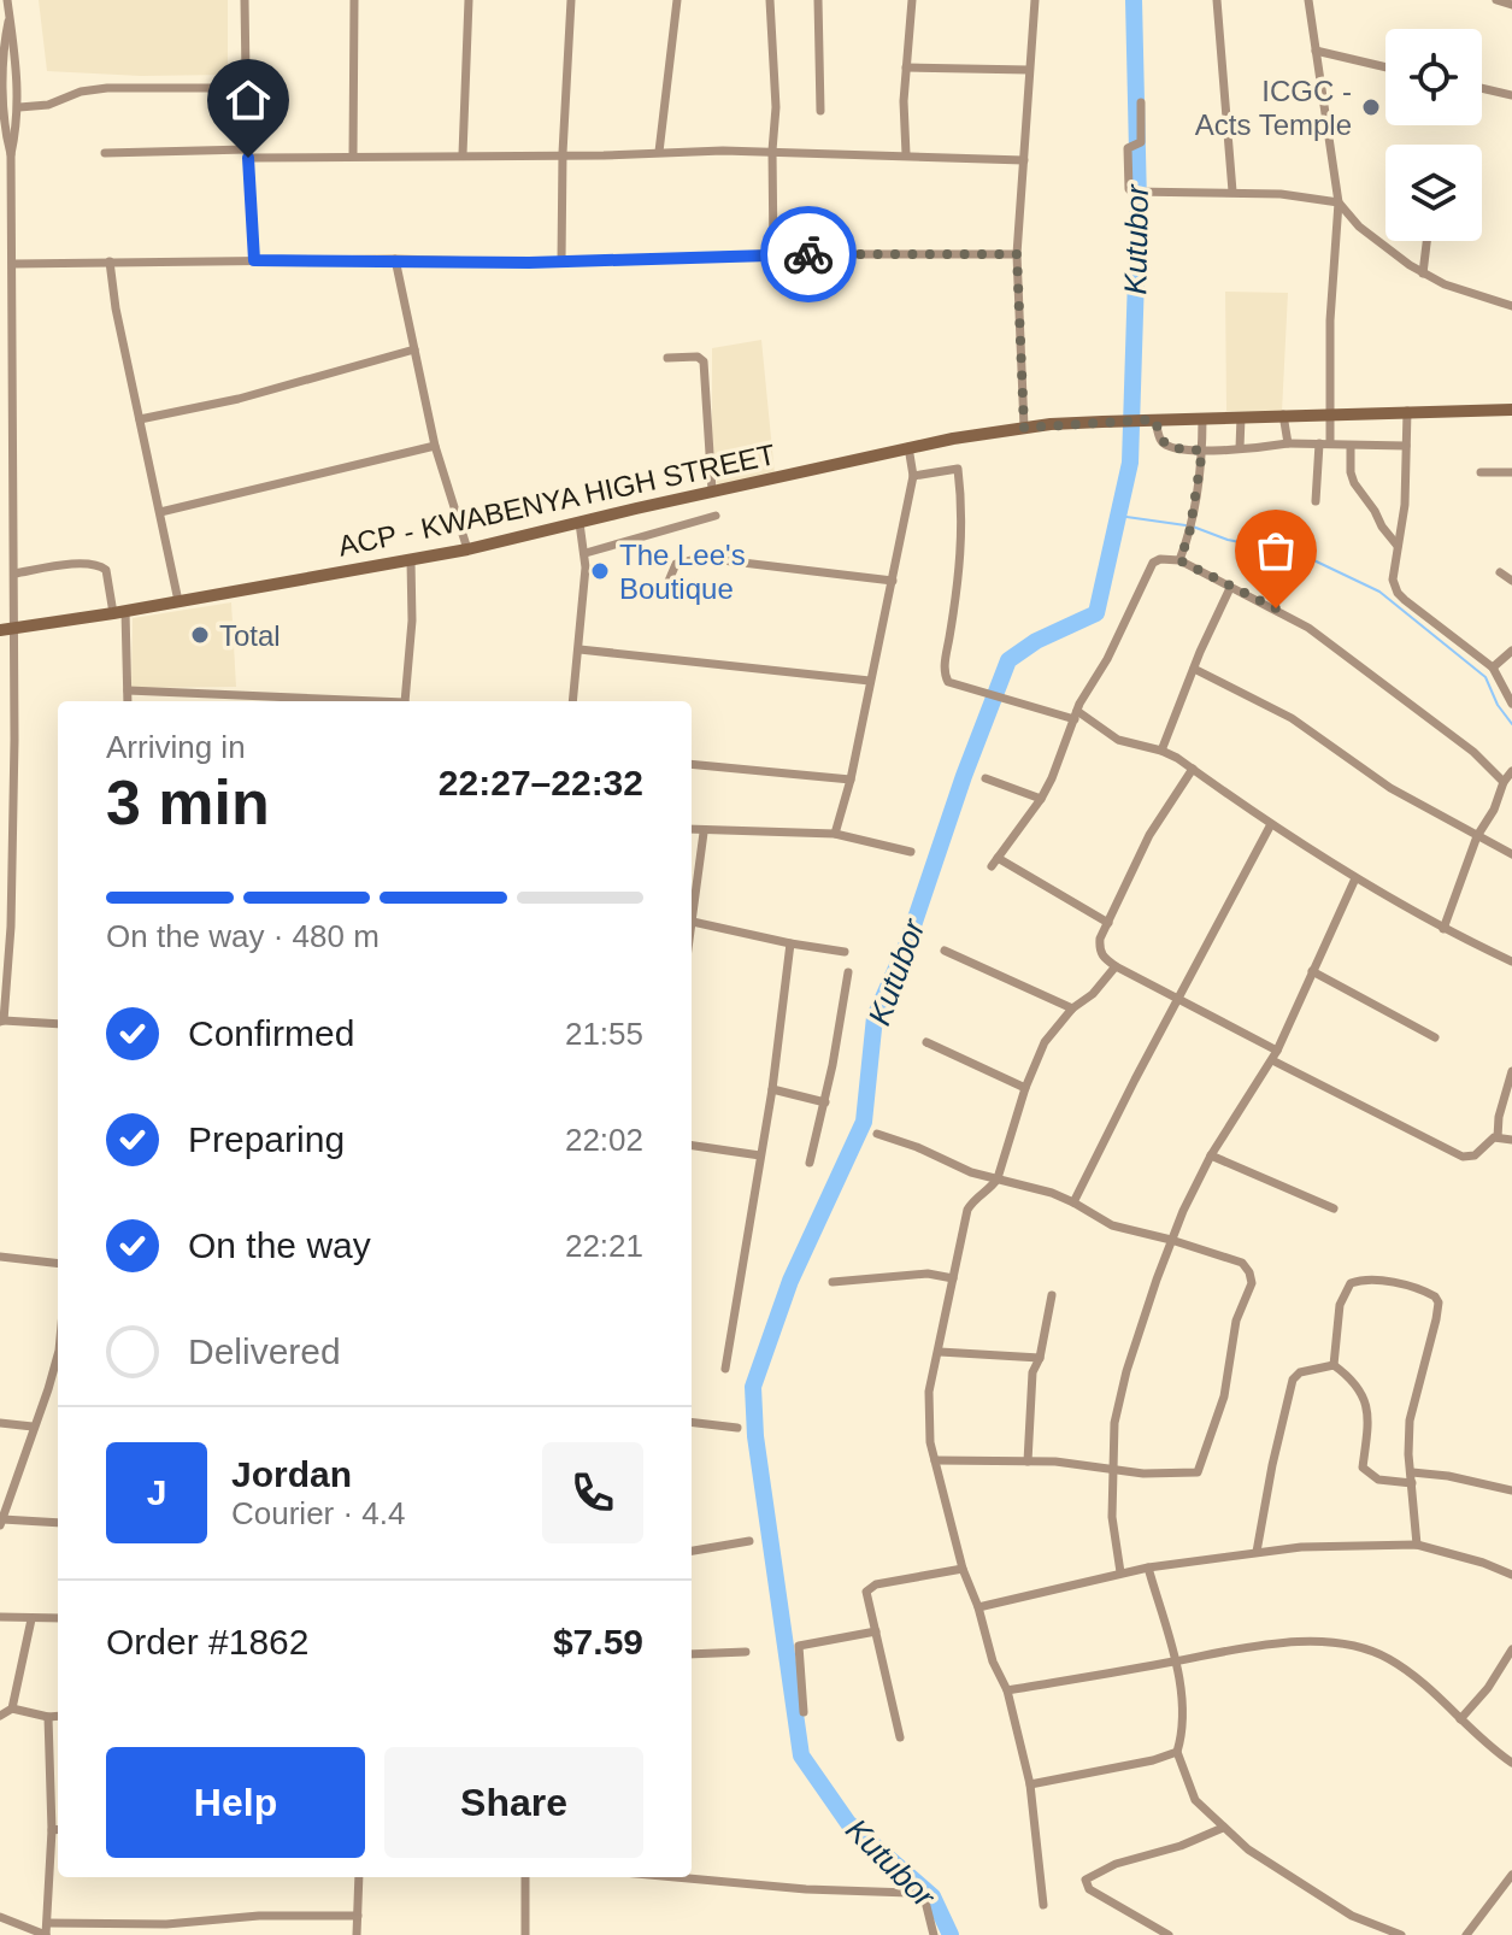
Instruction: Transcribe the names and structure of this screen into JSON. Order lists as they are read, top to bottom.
{
  "streets": {
    "main road": ["ACP - KWABENYA HIGH STREET"]
  },
  "water": ["Kutubor"],
  "places": ["ICGC - Acts Temple", "The Lee's Boutique", "Total"],
  "page": {
    "heading": ["3 min", "Arriving in", "22:27–22:32"],
    "panel": [
      "Jordan",
      "Courier · 4.4",
      "Order #1862",
      "$7.59"
    ],
    "bar": "On the way · 480 m",
    "list": [
      ["Confirmed", "21:55"],
      ["Preparing", "22:02"],
      ["On the way", "22:21"],
      "Delivered"
    ],
    "round": "J",
    "buttons": ["Help", "Share"]
  }
}
